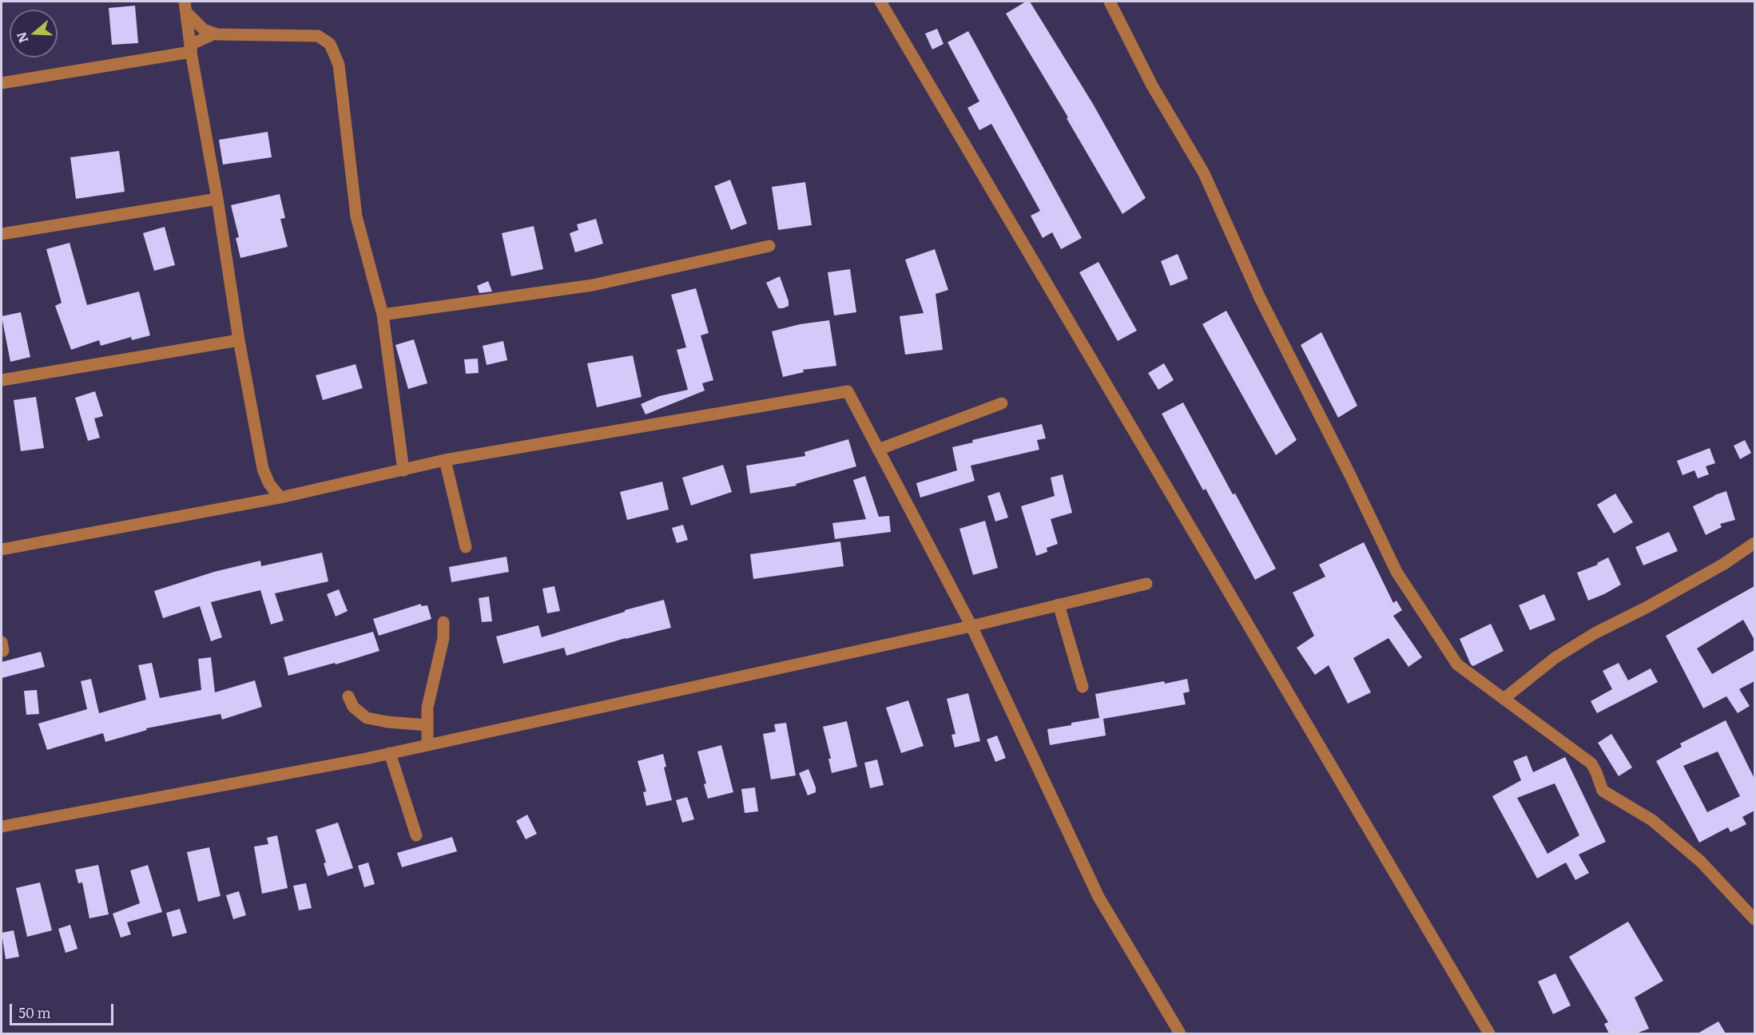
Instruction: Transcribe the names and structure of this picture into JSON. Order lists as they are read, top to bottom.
{
  "scale_bar": "50 m",
  "north": "left"
}
